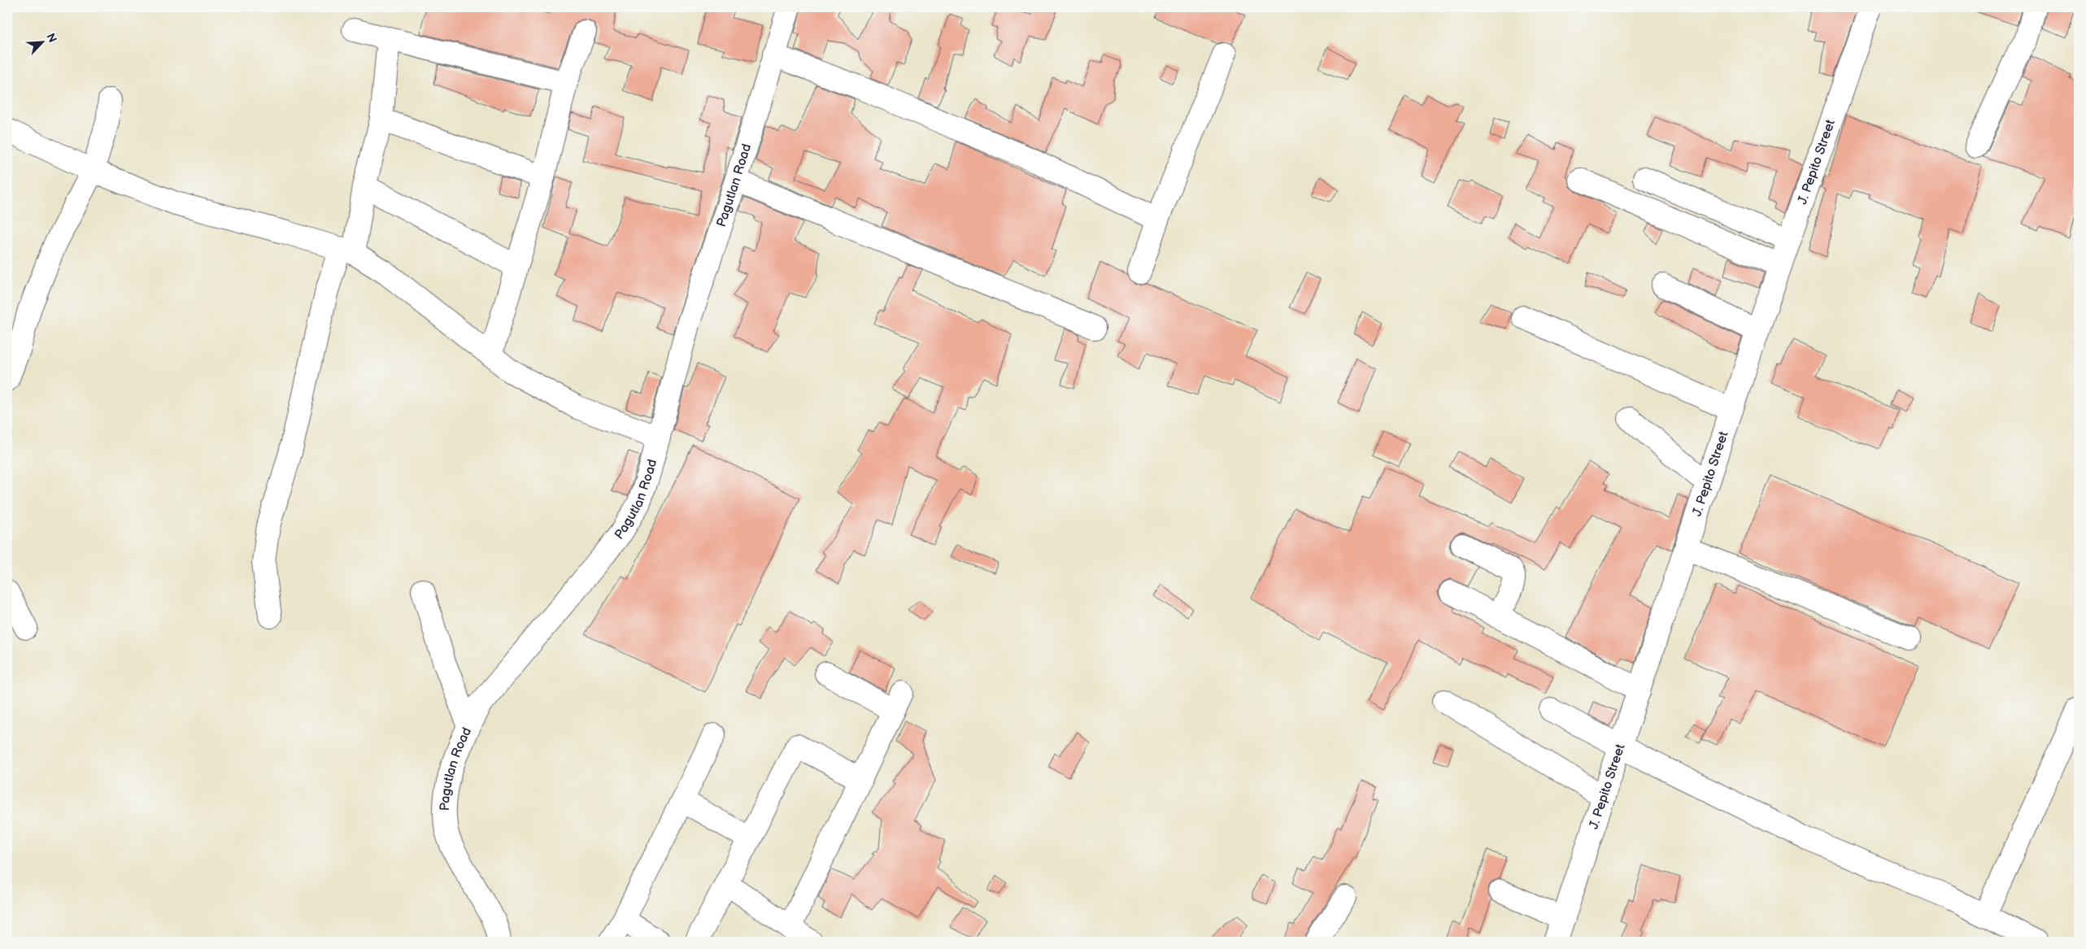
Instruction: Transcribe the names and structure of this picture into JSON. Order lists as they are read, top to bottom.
{
  "streets": {
    "street": ["J. Pepito Street", "Pagutlan Road"]
  },
  "north": "top right"
}
